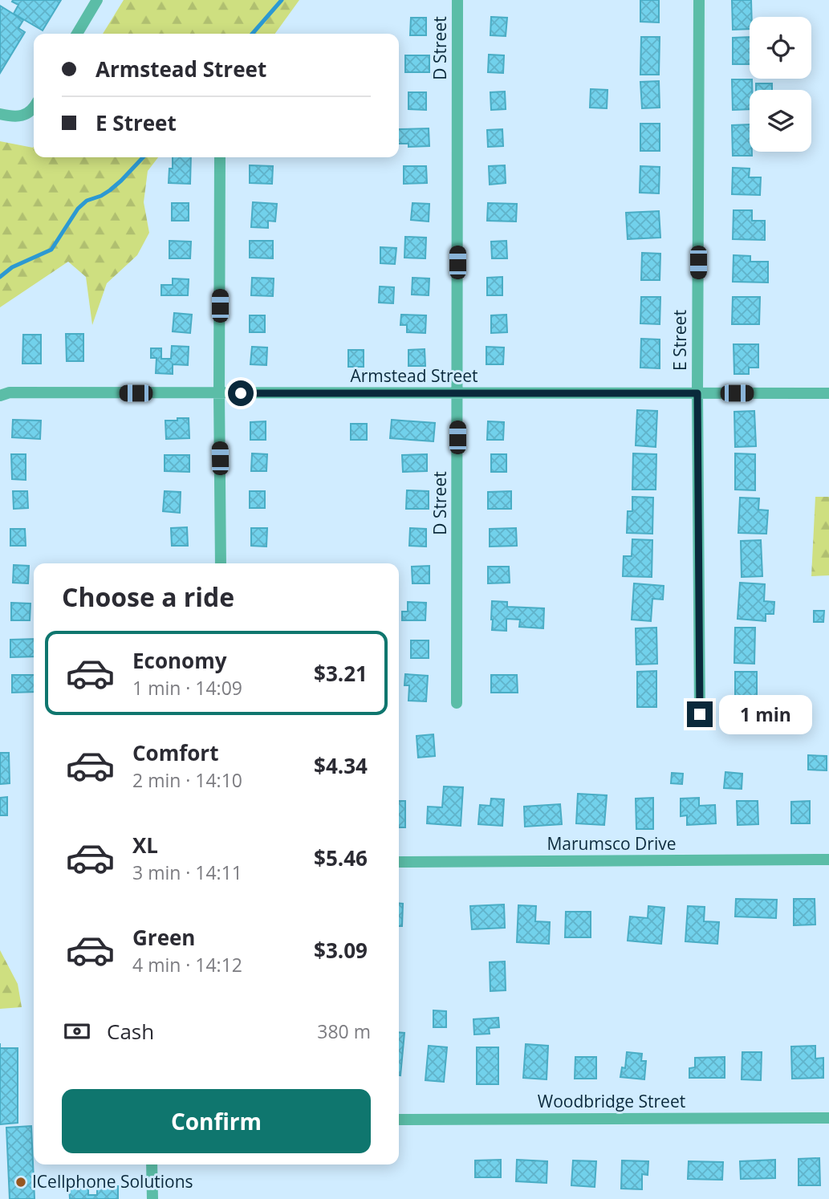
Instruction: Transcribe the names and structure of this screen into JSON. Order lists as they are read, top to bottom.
{
  "streets": {
    "street": [
      "D Street",
      "E Street",
      "Armstead Street",
      "Marumsco Drive",
      "Woodbridge Street"
    ]
  },
  "crossings": [
    ["D Street", "Armstead Street"],
    ["E Street", "Armstead Street"]
  ],
  "places": ["ICellphone Solutions"],
  "page": {
    "banner": ["Armstead Street", "E Street"],
    "heading": "Choose a ride",
    "list": [
      {
        "name": "Economy",
        "note": "1 min · 14:09",
        "value": "$3.21"
      },
      {
        "name": "Comfort",
        "note": "2 min · 14:10",
        "value": "$4.34"
      },
      {
        "name": "XL",
        "note": "3 min · 14:11",
        "value": "$5.46"
      },
      {
        "name": "Green",
        "note": "4 min · 14:12",
        "value": "$3.09"
      }
    ],
    "bubble": "1 min",
    "pay": ["Cash", "380 m"],
    "buttons": "Confirm"
  }
}
